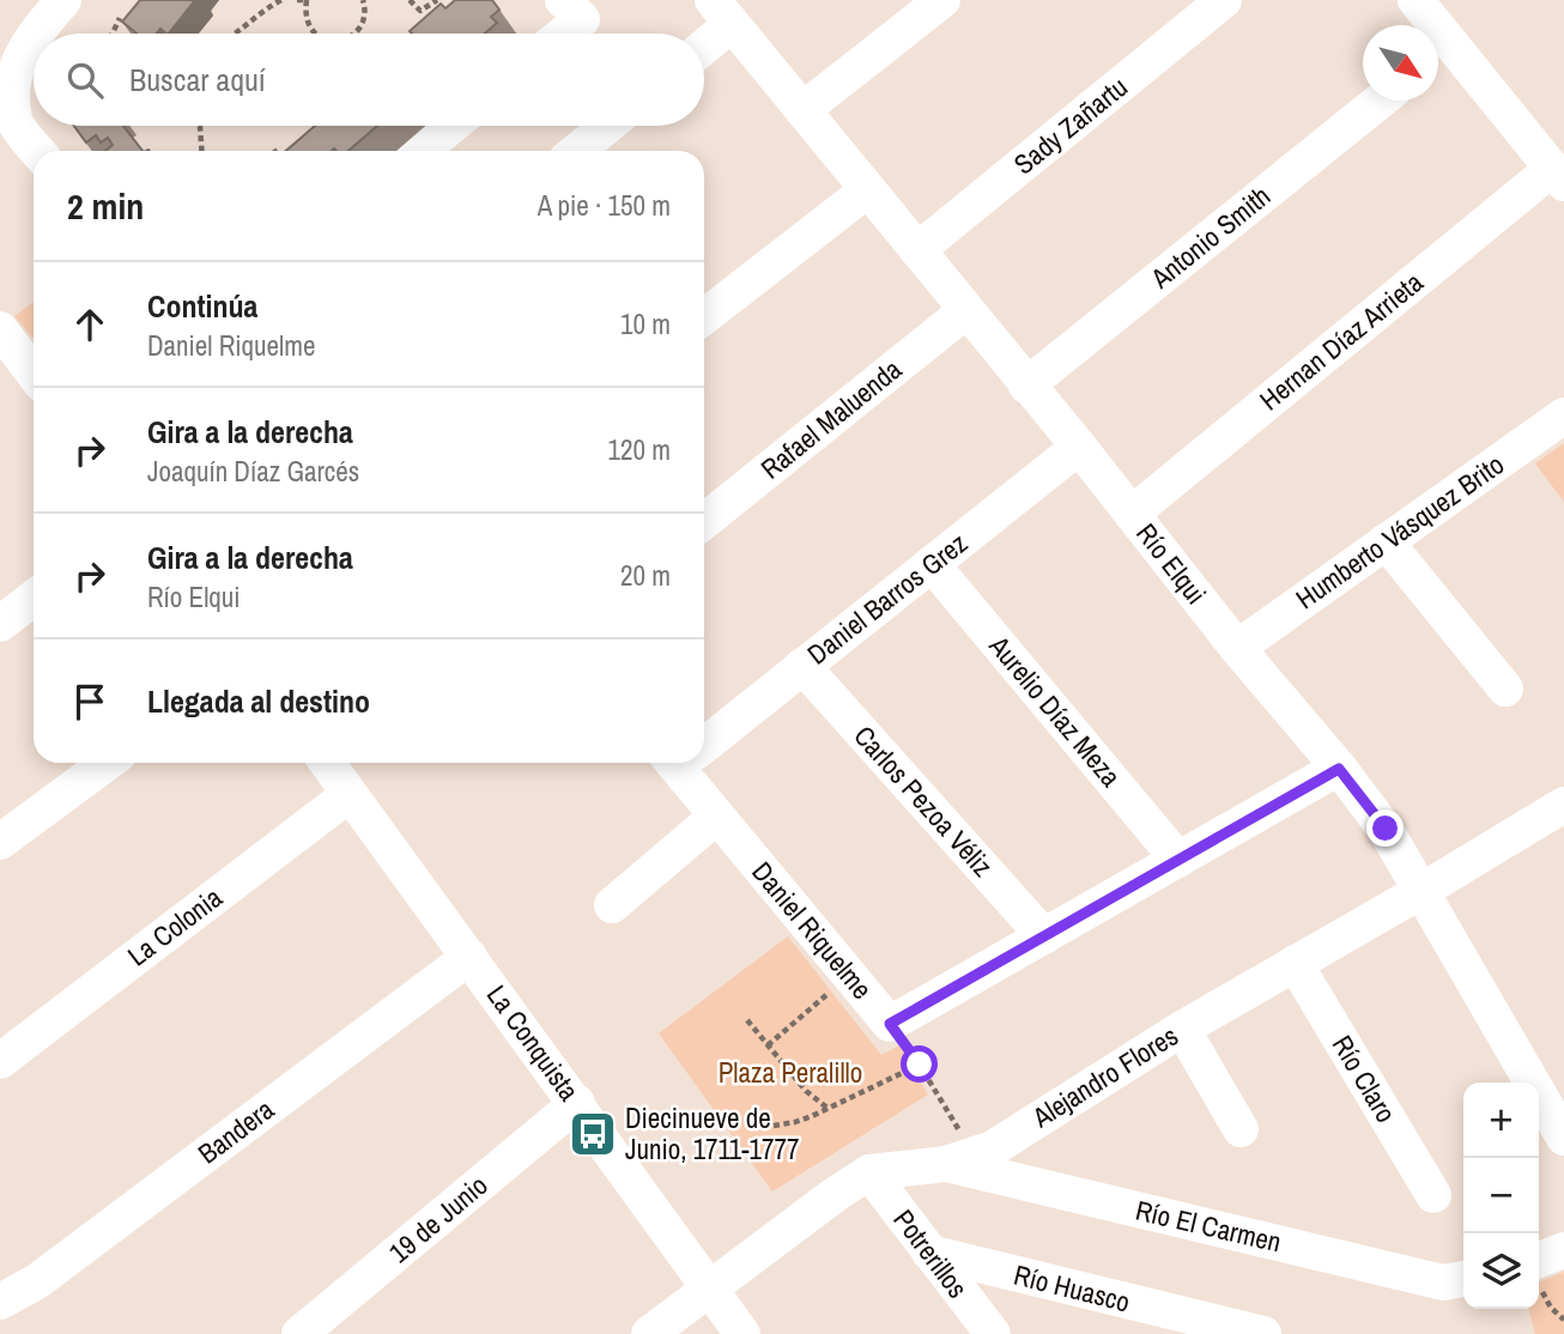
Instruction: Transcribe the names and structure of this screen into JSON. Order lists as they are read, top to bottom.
{
  "streets": {
    "street": [
      "Sady Zañartu",
      "Antonio Smith",
      "Hernan Díaz Arrieta",
      "Rafael Maluenda",
      "Humberto Vásquez Brito",
      "Río Elqui",
      "Daniel Barros Grez",
      "Aurelio Díaz Meza",
      "Carlos Pezoa Véliz",
      "La Colonia",
      "Daniel Riquelme",
      "La Conquista",
      "Alejandro Flores",
      "Río Claro",
      "Bandera",
      "19 de Junio",
      "Río El Carmen",
      "Potrerillos",
      "Río Huasco"
    ]
  },
  "crossings": [
    ["Sady Zañartu", "Río Elqui"],
    ["Antonio Smith", "Río Elqui"],
    ["Hernan Díaz Arrieta", "Río Elqui"],
    ["Rafael Maluenda", "Río Elqui"],
    ["Humberto Vásquez Brito", "Río Elqui"],
    ["Río Elqui", "Daniel Barros Grez"],
    ["Río Elqui", "Alejandro Flores"],
    ["Daniel Barros Grez", "Aurelio Díaz Meza"],
    ["Daniel Barros Grez", "Carlos Pezoa Véliz"],
    ["La Colonia", "La Conquista"],
    ["Daniel Riquelme", "Alejandro Flores"],
    ["Daniel Riquelme", "Río El Carmen"],
    ["La Conquista", "Alejandro Flores"],
    ["La Conquista", "Bandera"],
    ["La Conquista", "19 de Junio"],
    ["Alejandro Flores", "Río Claro"],
    ["Alejandro Flores", "Río El Carmen"],
    ["Alejandro Flores", "Potrerillos"],
    ["Potrerillos", "Río Huasco"]
  ],
  "parks": ["Plaza Peralillo"],
  "places": {
    "bus stop": ["Diecinueve de Junio, 1711-1777"]
  },
  "north": "bottom right",
  "page": {
    "search": "Buscar aquí",
    "heading": ["2 min", "A pie · 150 m"],
    "list": [
      ["Continúa", "Daniel Riquelme", "10 m"],
      ["Gira a la derecha", "Joaquín Díaz Garcés", "120 m"],
      ["Gira a la derecha", "Río Elqui", "20 m"],
      "Llegada al destino"
    ],
    "map_buttons": ["+", "−"]
  }
}
